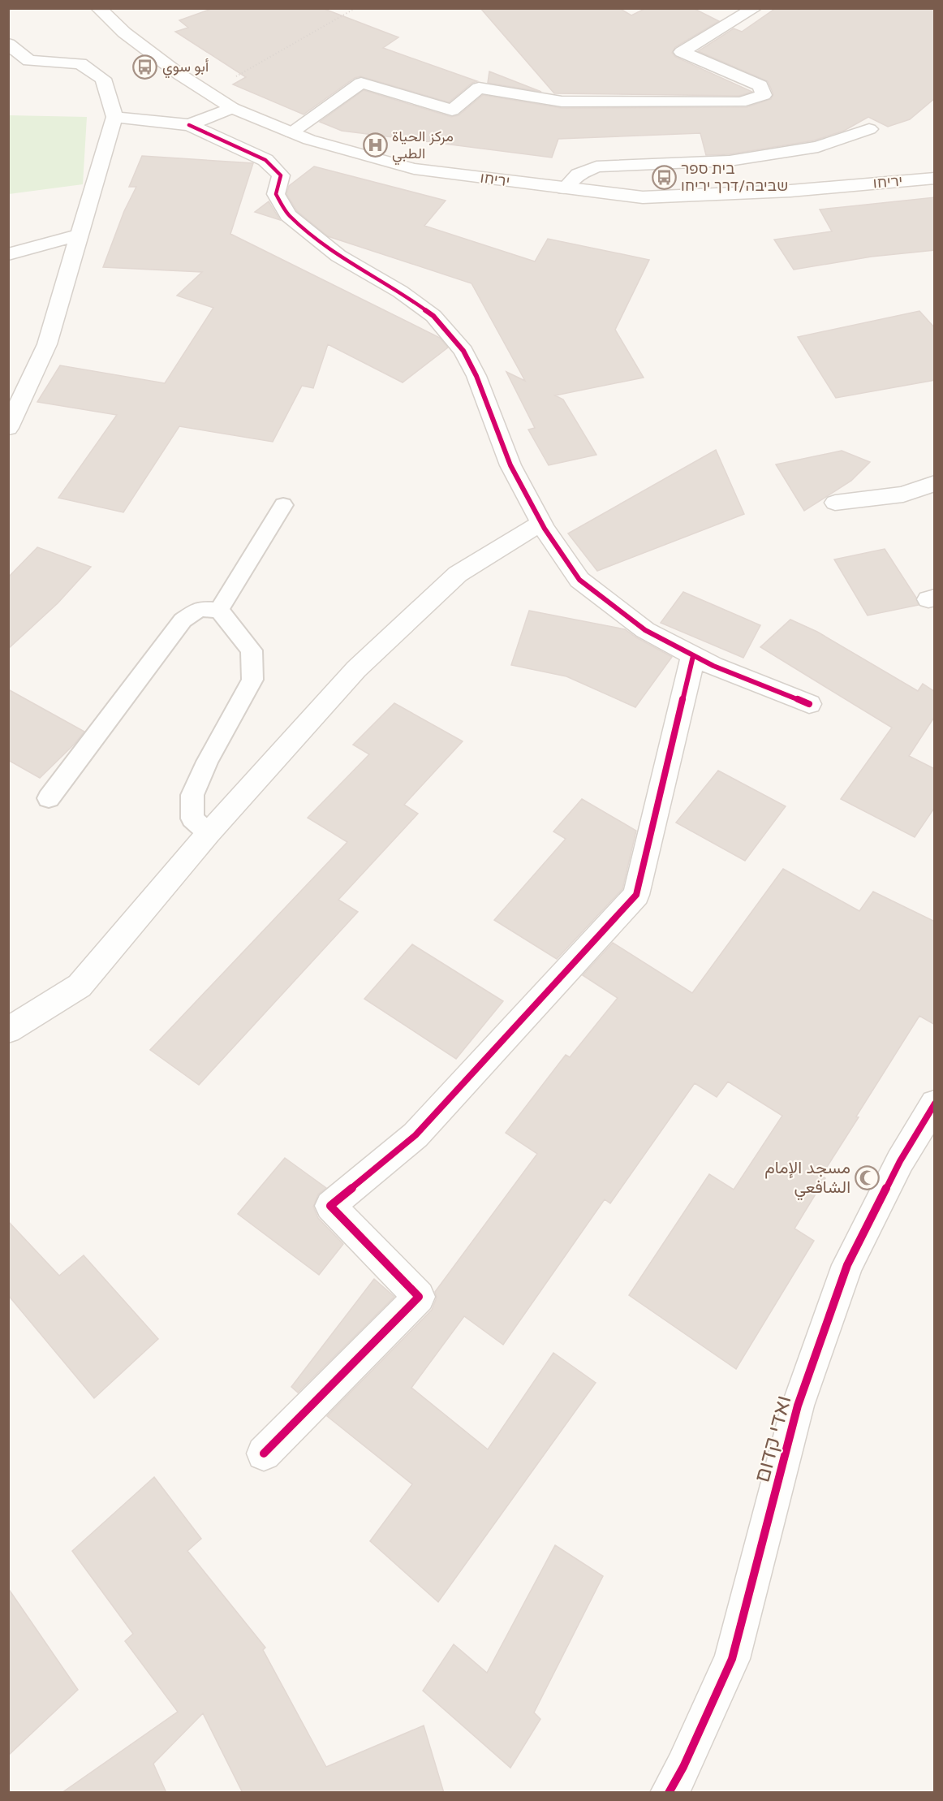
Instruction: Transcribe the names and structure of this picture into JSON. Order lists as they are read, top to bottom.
{
  "streets": {
    "street": ["יריחו", "ואדי קדום"]
  },
  "places": {
    "bus stop": ["أبو سوي", "בית ספר שביבה/דרך יריחו"],
    "hospital": ["مركز الحياة الطبي"],
    "mosque": ["مسجد الإمام الشافعي"]
  }
}
